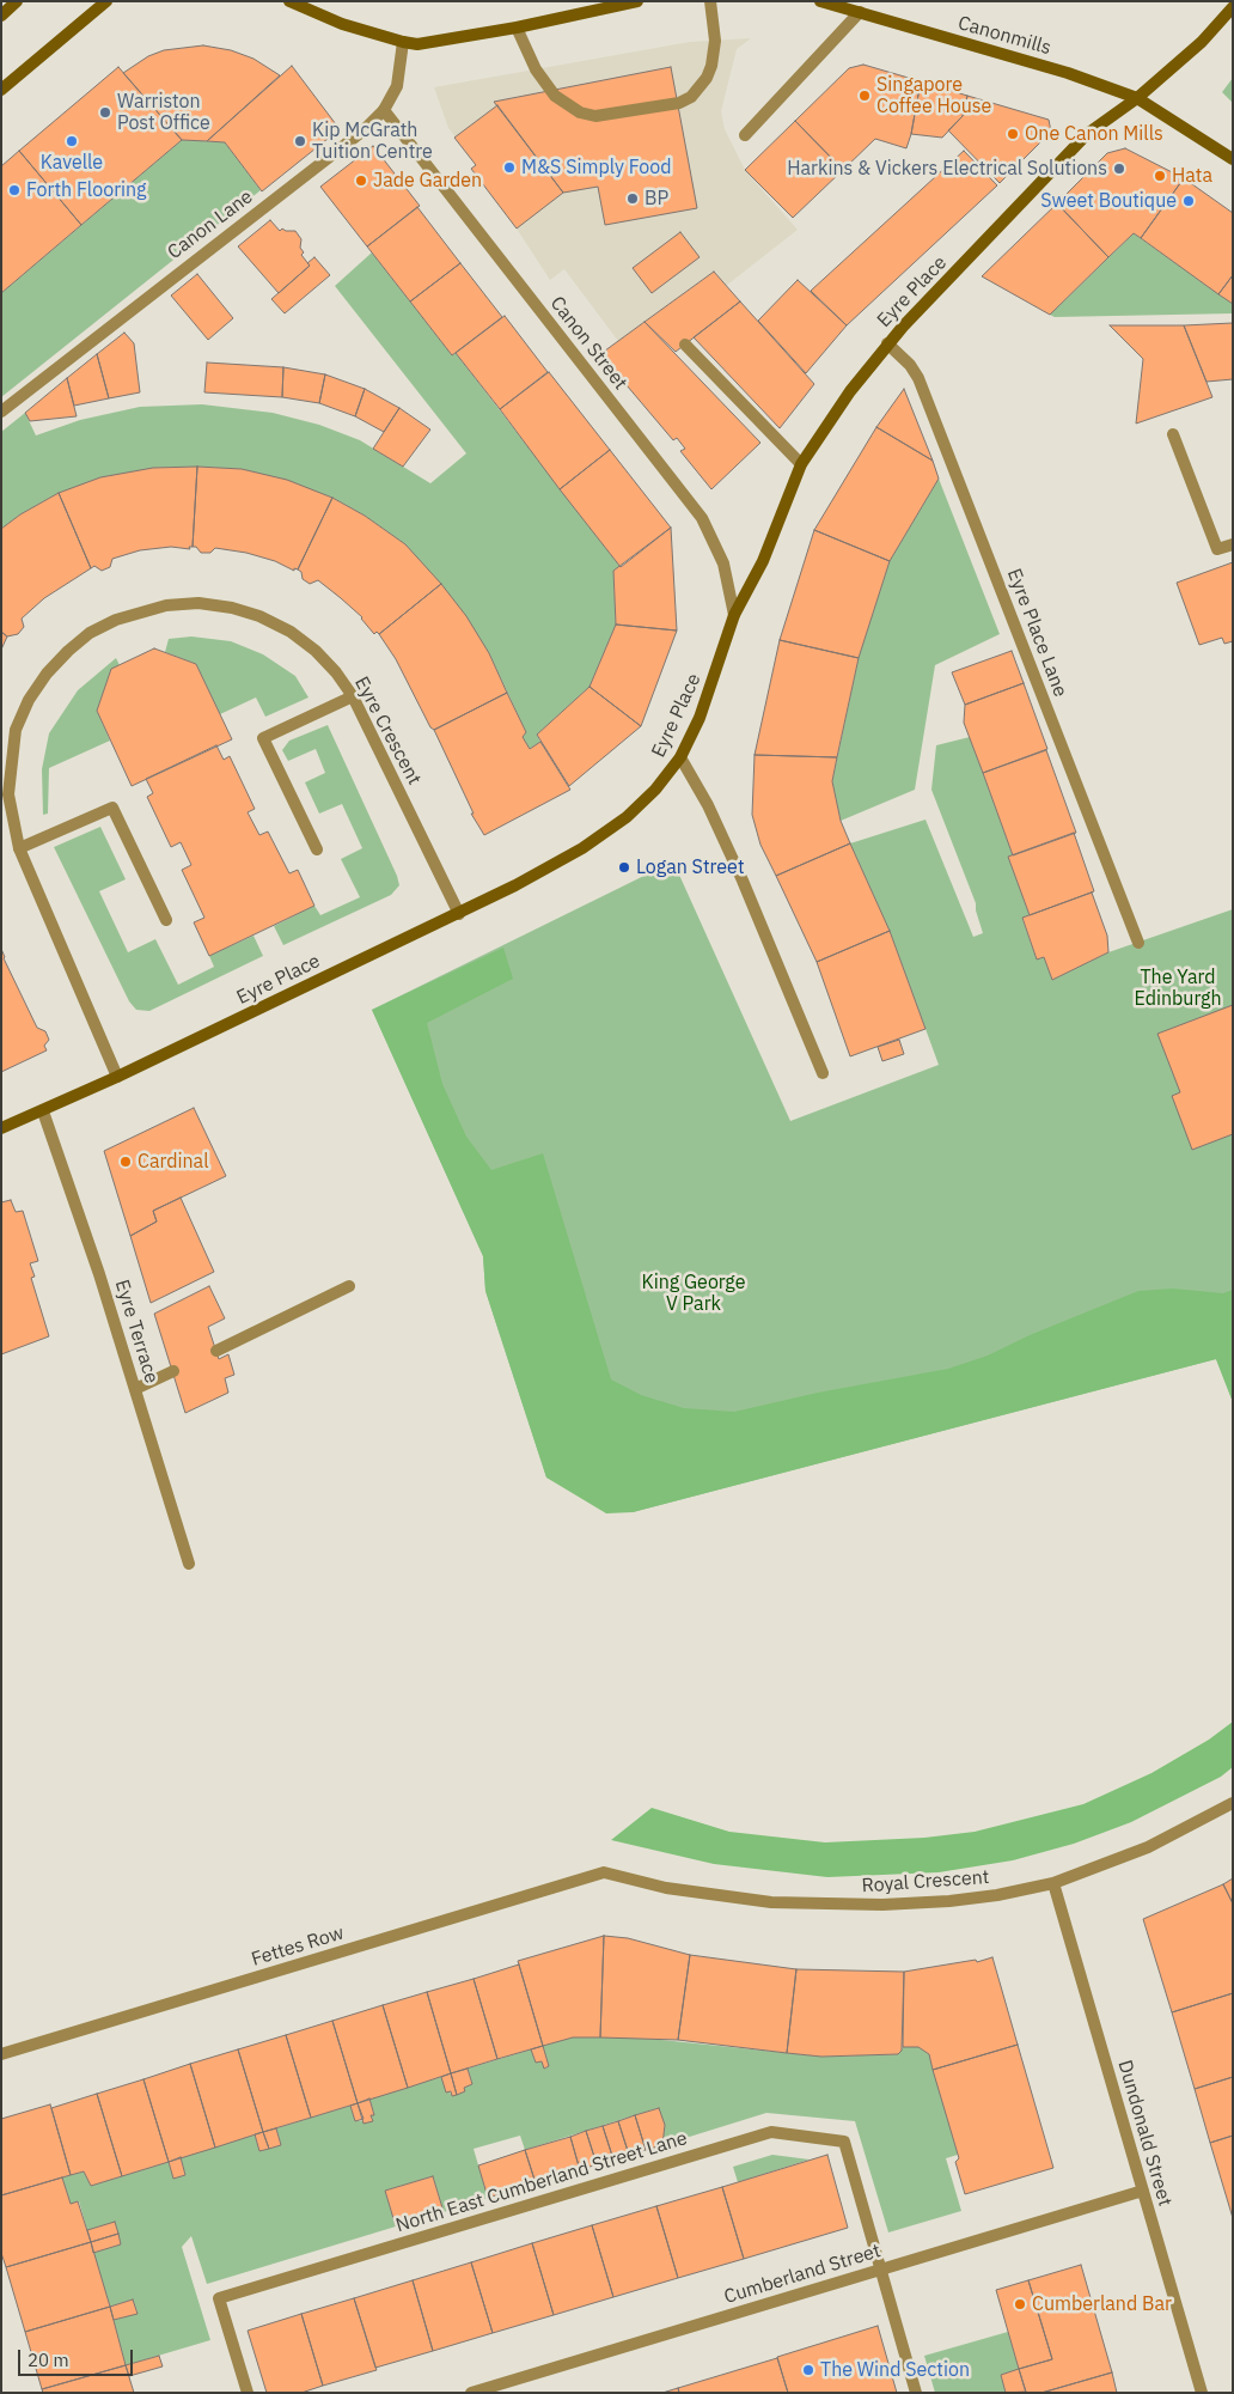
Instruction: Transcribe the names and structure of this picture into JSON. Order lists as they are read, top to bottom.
{
  "streets": {
    "main road": ["Canonmills", "Eyre Place"],
    "street": [
      "Canon Lane",
      "Canon Street",
      "Eyre Place Lane",
      "Eyre Crescent",
      "Eyre Terrace",
      "Royal Crescent",
      "Fettes Row",
      "Dundonald Street",
      "North East Cumberland Street Lane",
      "Cumberland Street"
    ]
  },
  "crossings": [
    ["Canonmills", "Eyre Place"],
    ["Canon Lane", "Canon Street"],
    ["Eyre Place", "Canon Street"],
    ["Eyre Place", "Eyre Place Lane"],
    ["Eyre Place", "Eyre Crescent"],
    ["Eyre Place", "Eyre Terrace"],
    ["Royal Crescent", "Fettes Row"],
    ["Royal Crescent", "Dundonald Street"],
    ["Dundonald Street", "Cumberland Street"],
    ["North East Cumberland Street Lane", "Cumberland Street"]
  ],
  "parks": ["The Yard Edinburgh", "King George V Park"],
  "places": [
    "Singapore Coffee House",
    "Warriston Post Office",
    "One Canon Mills",
    "Kavelle",
    "Kip McGrath Tuition Centre",
    "M&S Simply Food",
    "Harkins & Vickers Electrical Solutions",
    "Hata",
    "Jade Garden",
    "Forth Flooring",
    "BP",
    "Sweet Boutique",
    "Logan Street",
    "Cardinal",
    "Cumberland Bar",
    "The Wind Section"
  ],
  "scale_bar": "20 m"
}
